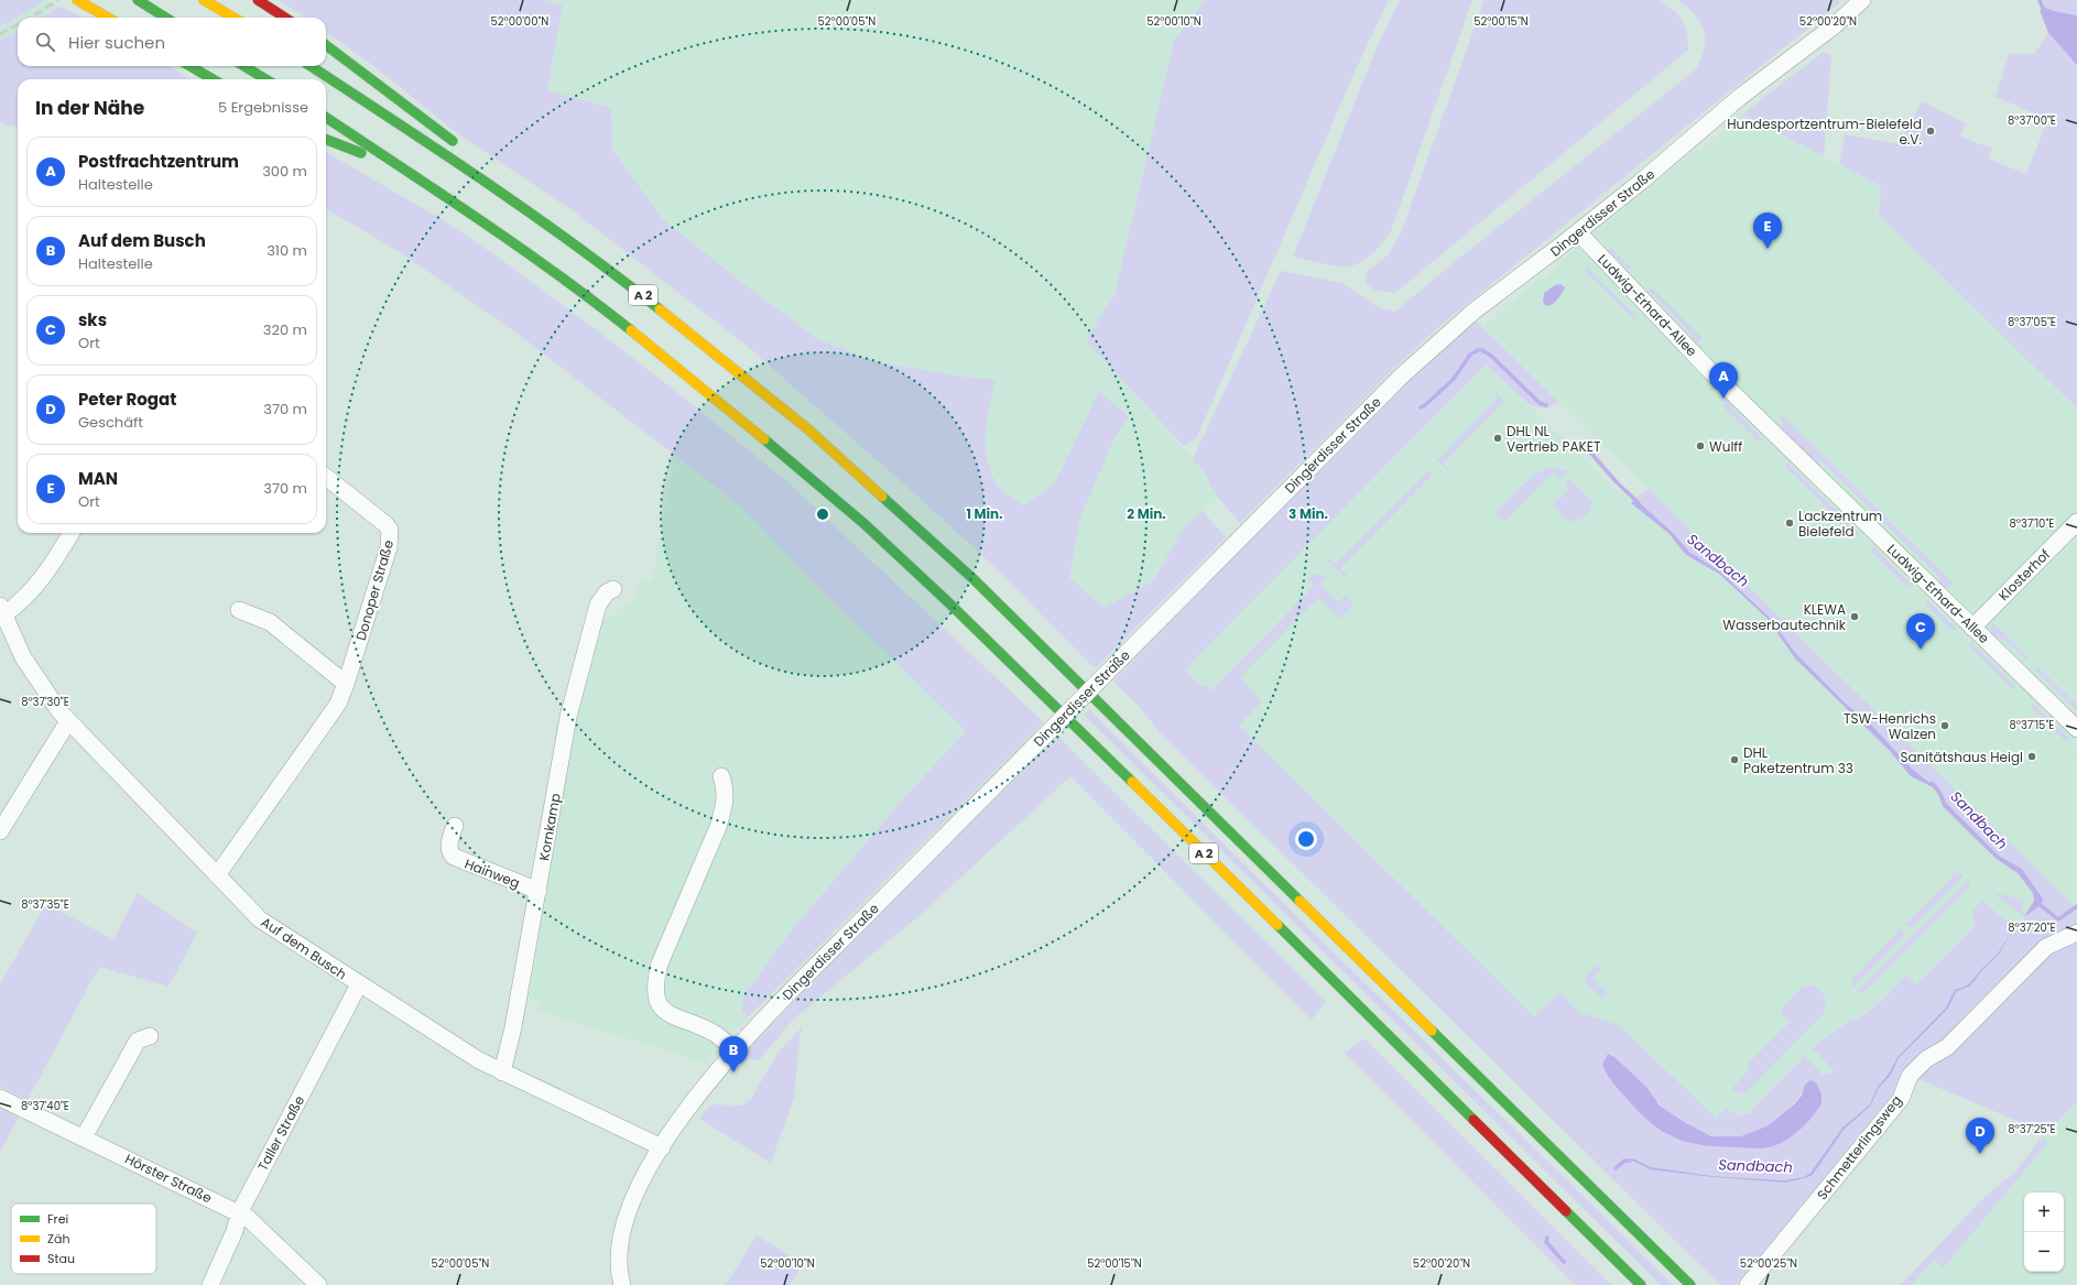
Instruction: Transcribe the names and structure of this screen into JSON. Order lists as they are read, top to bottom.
{
  "streets": {
    "highway": ["A 2"],
    "street": [
      "Dingerdisser Straße",
      "Ludwig-Erhard-Allee",
      "Klosterhof",
      "Donoper Straße",
      "Kornkamp",
      "Hainweg",
      "Auf dem Busch",
      "Taller Straße",
      "Schmetterlingsweg",
      "Hörster Straße"
    ]
  },
  "crossings": [
    ["Dingerdisser Straße", "Ludwig-Erhard-Allee"],
    ["Dingerdisser Straße", "Auf dem Busch"],
    ["Ludwig-Erhard-Allee", "Klosterhof"],
    ["Donoper Straße", "Auf dem Busch"],
    ["Kornkamp", "Hainweg"],
    ["Kornkamp", "Auf dem Busch"],
    ["Auf dem Busch", "Taller Straße"],
    ["Taller Straße", "Hörster Straße"]
  ],
  "water": ["Sandbach"],
  "places": [
    "Hundesportzentrum-Bielefeld e.V.",
    "DHL NL Vertrieb PAKET",
    "Wulff",
    "Lackzentrum Bielefeld",
    "KLEWA Wasserbautechnik",
    "TSW-Henrichs Walzen",
    "Sanitätshaus Heigl",
    "DHL Paketzentrum 33"
  ],
  "legend": ["Frei", "Zäh", "Stau"],
  "page": {
    "search": "Hier suchen",
    "heading": ["In der Nähe", "5 Ergebnisse"],
    "list": [
      {
        "mark": "A",
        "name": "Postfrachtzentrum",
        "note": "Haltestelle",
        "value": "300 m"
      },
      {
        "mark": "B",
        "name": "Auf dem Busch",
        "note": "Haltestelle",
        "value": "310 m"
      },
      {
        "mark": "C",
        "name": "sks",
        "note": "Ort",
        "value": "320 m"
      },
      {
        "mark": "D",
        "name": "Peter Rogat",
        "note": "Geschäft",
        "value": "370 m"
      },
      {
        "mark": "E",
        "name": "MAN",
        "note": "Ort",
        "value": "370 m"
      }
    ],
    "pins": [
      "E",
      "A",
      "C",
      "B",
      "D"
    ],
    "map_buttons": ["+", "−"]
  },
  "coordinates": [
    "52°00'00\"N",
    "52°00'05\"N",
    "52°00'10\"N",
    "52°00'15\"N",
    "52°00'20\"N",
    "8°37'00\"E",
    "8°37'05\"E",
    "8°37'10\"E",
    "8°37'30\"E",
    "8°37'15\"E",
    "8°37'35\"E",
    "8°37'20\"E",
    "8°37'40\"E",
    "8°37'25\"E",
    "52°00'25\"N"
  ],
  "rings": ["1 Min.", "2 Min.", "3 Min."]
}
